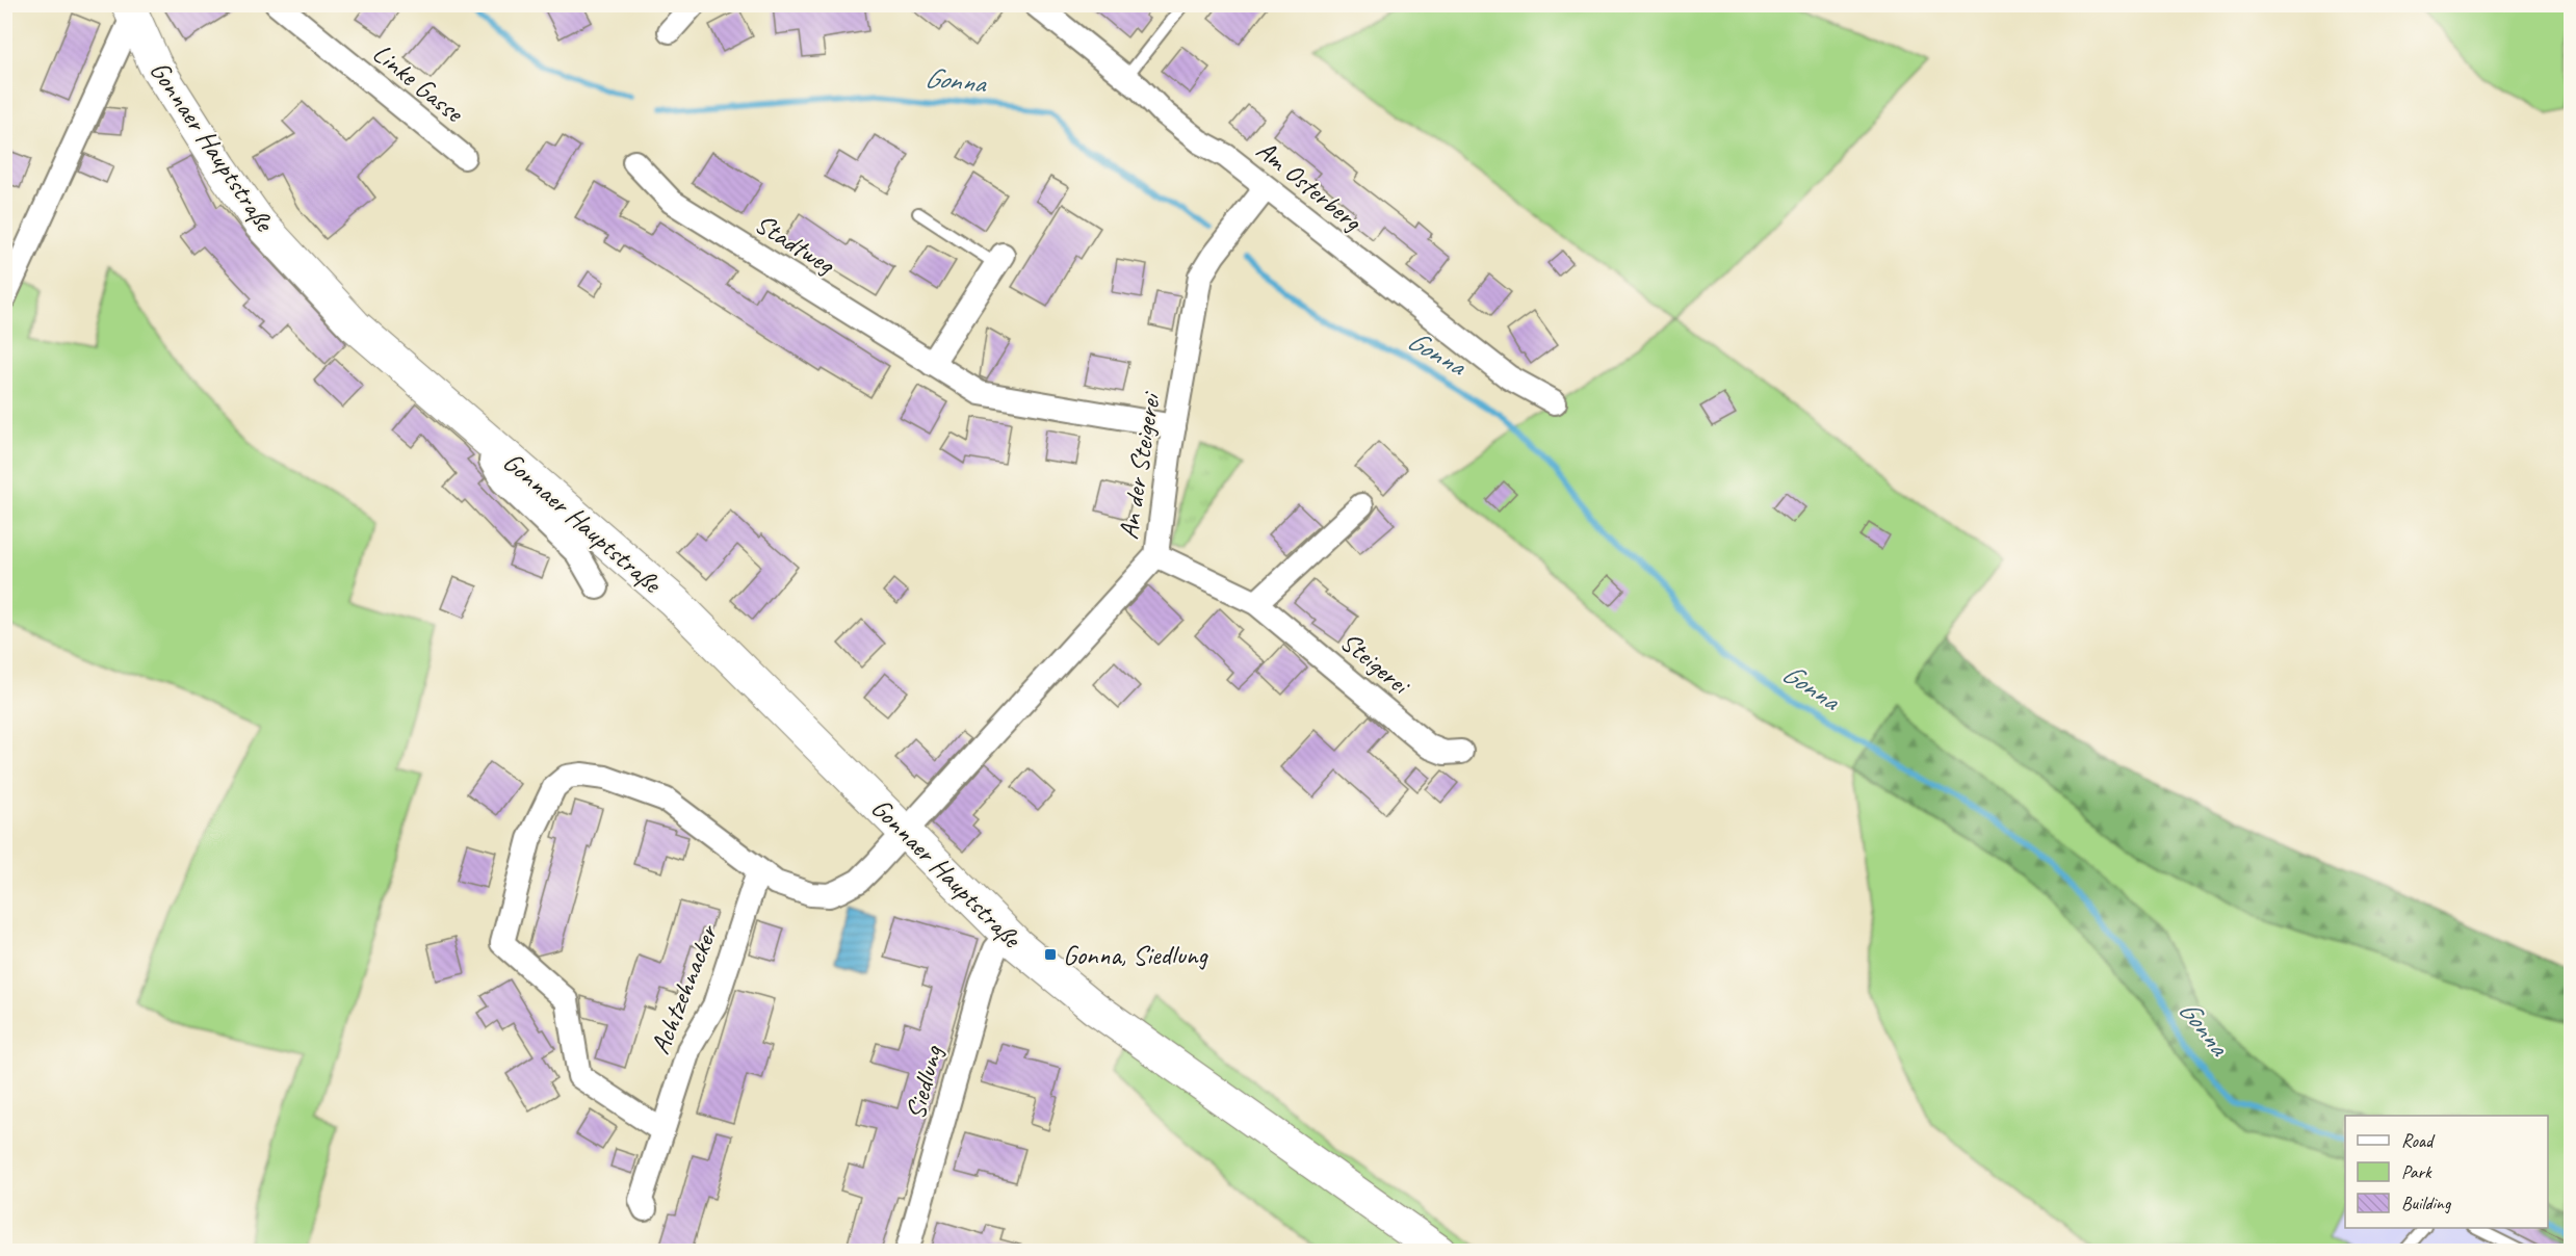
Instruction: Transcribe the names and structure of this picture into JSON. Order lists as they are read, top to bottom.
{
  "streets": {
    "main road": ["Gonnaer Hauptstraße"],
    "street": [
      "Linke Gasse",
      "Am Osterberg",
      "Stadtweg",
      "An der Steigerei",
      "Steigerei",
      "Achtzehnacker",
      "Siedlung"
    ]
  },
  "crossings": [
    ["Gonnaer Hauptstraße", "An der Steigerei"],
    ["Gonnaer Hauptstraße", "Siedlung"],
    ["Am Osterberg", "An der Steigerei"],
    ["Stadtweg", "An der Steigerei"],
    ["An der Steigerei", "Steigerei"]
  ],
  "water": ["Gonna"],
  "places": {
    "transit": ["Gonna, Siedlung"]
  },
  "legend": ["Road", "Park", "Building"]
}
